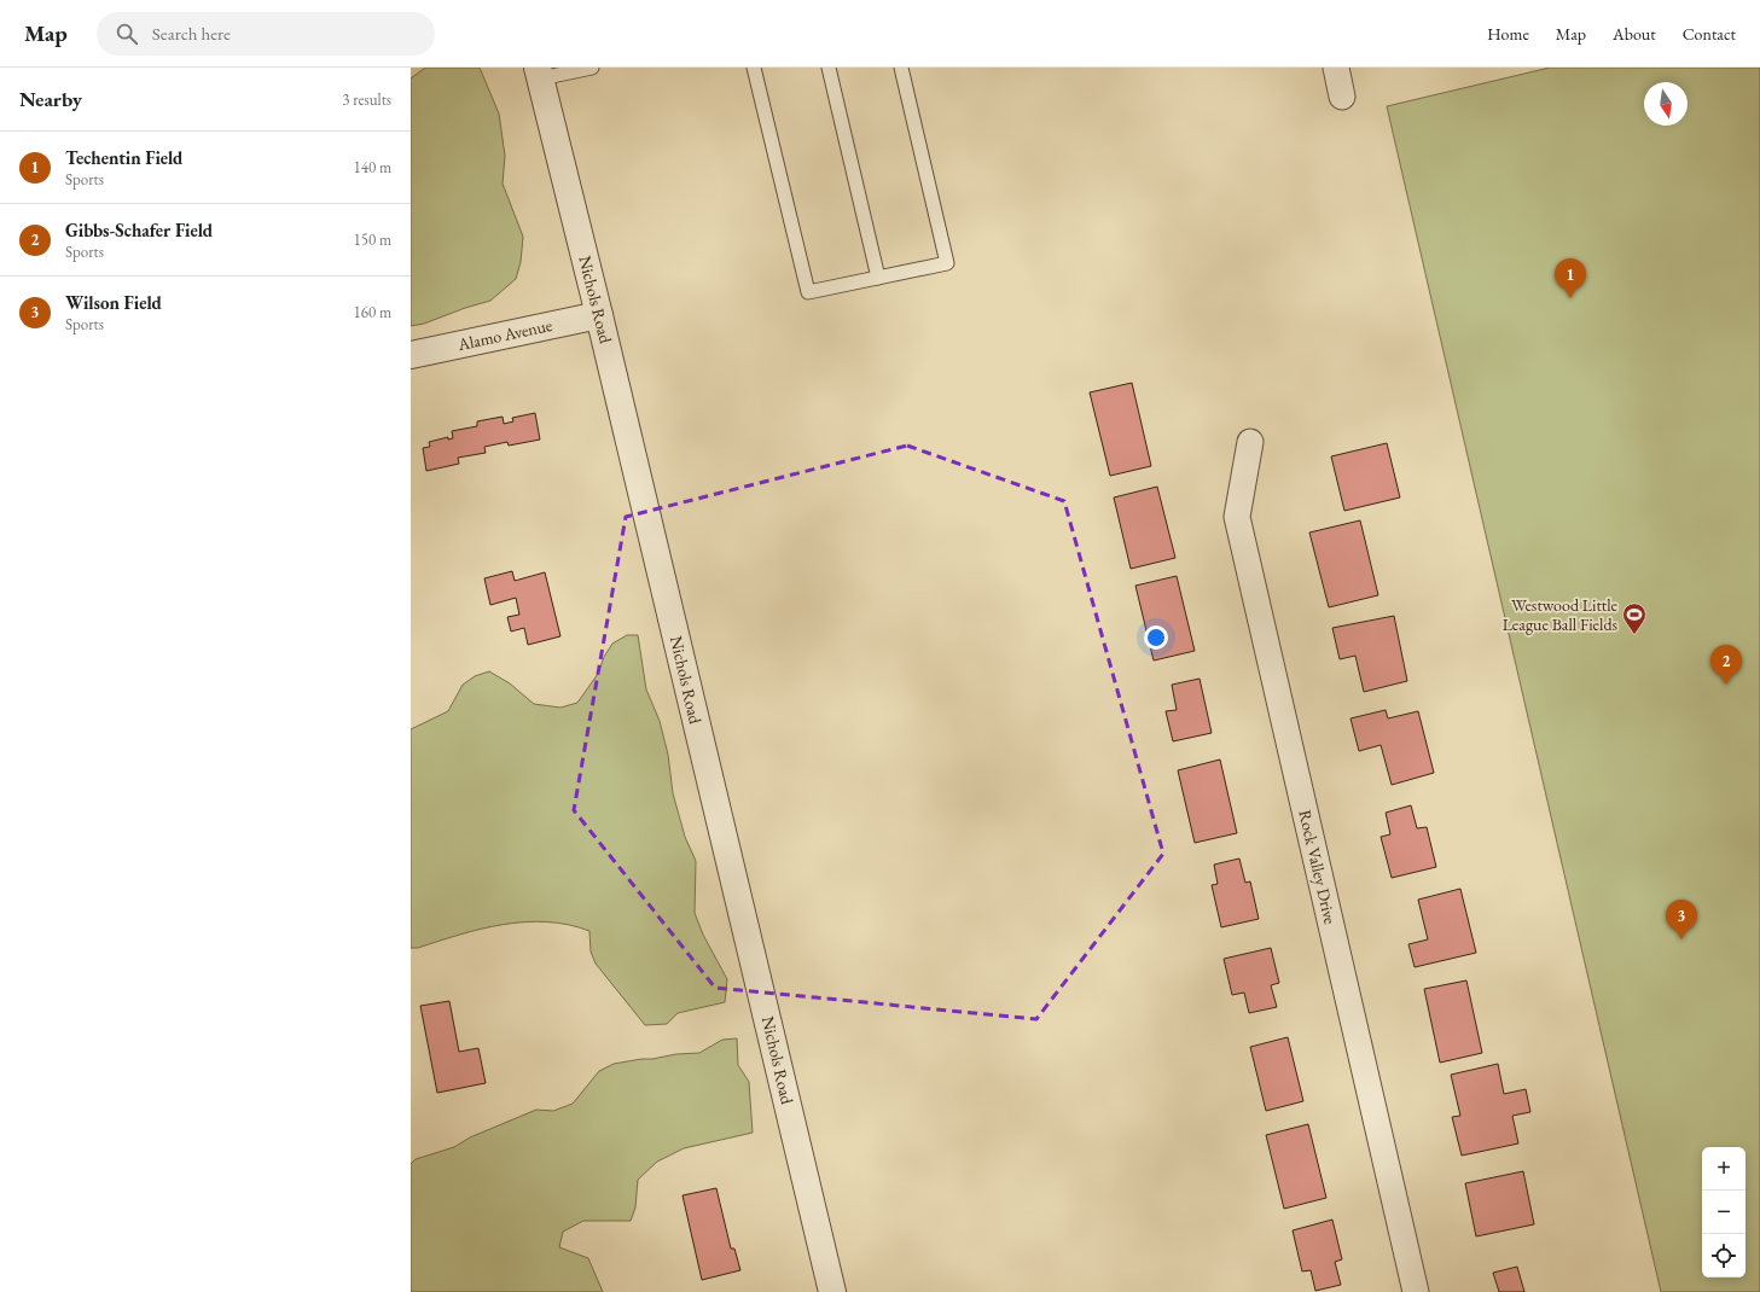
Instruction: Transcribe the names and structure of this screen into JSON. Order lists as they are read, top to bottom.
{
  "streets": {
    "street": ["Nichols Road", "Alamo Avenue", "Rock Valley Drive"]
  },
  "crossings": [
    ["Nichols Road", "Alamo Avenue"]
  ],
  "places": {
    "sports": ["Westwood Little League Ball Fields"]
  },
  "north": "bottom",
  "page": {
    "header": "Map",
    "search": "Search here",
    "nav": [
      "Home",
      "Map",
      "About",
      "Contact"
    ],
    "heading": ["Nearby", "3 results"],
    "list": [
      {
        "mark": "1",
        "name": "Techentin Field",
        "note": "Sports",
        "value": "140 m"
      },
      {
        "mark": "2",
        "name": "Gibbs-Schafer Field",
        "note": "Sports",
        "value": "150 m"
      },
      {
        "mark": "3",
        "name": "Wilson Field",
        "note": "Sports",
        "value": "160 m"
      }
    ],
    "pins": ["1", "2", "3"],
    "map_buttons": ["+", "−"]
  }
}
